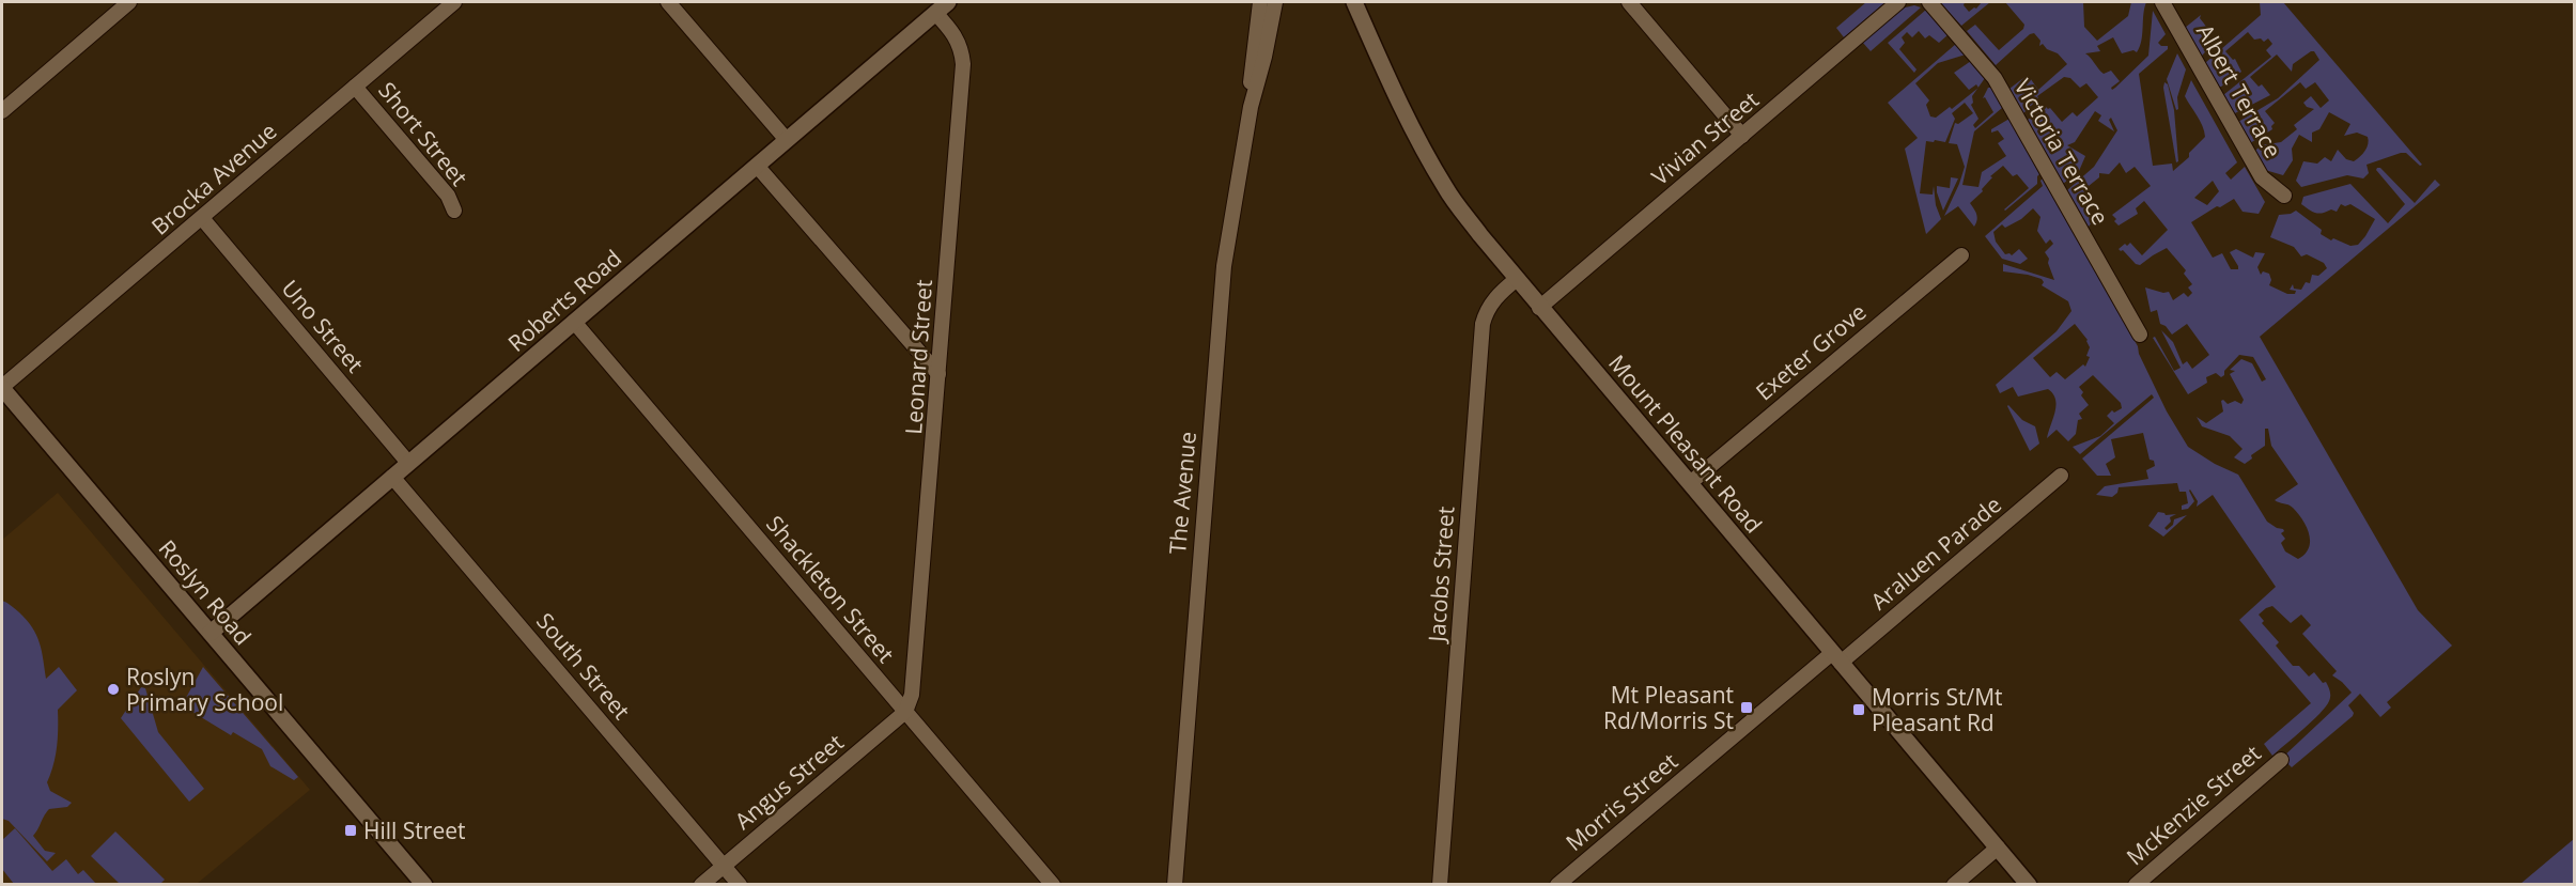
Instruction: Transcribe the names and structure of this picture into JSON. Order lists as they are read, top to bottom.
{
  "streets": {
    "street": [
      "Albert Terrace",
      "Short Street",
      "Vivian Street",
      "Victoria Terrace",
      "Brocka Avenue",
      "Roberts Road",
      "Uno Street",
      "Exeter Grove",
      "Leonard Street",
      "Mount Pleasant Road",
      "The Avenue",
      "Araluen Parade",
      "Jacobs Street",
      "Shackleton Street",
      "Roslyn Road",
      "South Street",
      "Angus Street",
      "Morris Street",
      "McKenzie Street"
    ]
  },
  "crossings": [
    ["Short Street", "Brocka Avenue"],
    ["Vivian Street", "Mount Pleasant Road"],
    ["Brocka Avenue", "Uno Street"],
    ["Brocka Avenue", "Roslyn Road"],
    ["Roberts Road", "Uno Street"],
    ["Roberts Road", "Leonard Street"],
    ["Roberts Road", "Shackleton Street"],
    ["Roberts Road", "Roslyn Road"],
    ["Roberts Road", "South Street"],
    ["Exeter Grove", "Mount Pleasant Road"],
    ["Leonard Street", "Shackleton Street"],
    ["Leonard Street", "Angus Street"],
    ["Mount Pleasant Road", "Araluen Parade"],
    ["Mount Pleasant Road", "Jacobs Street"],
    ["Mount Pleasant Road", "Morris Street"],
    ["Araluen Parade", "Morris Street"],
    ["Shackleton Street", "Angus Street"],
    ["South Street", "Angus Street"]
  ],
  "places": {
    "other": ["Roslyn Primary School"],
    "transit": ["Mt Pleasant Rd/Morris St", "Morris St/Mt Pleasant Rd", "Hill Street"]
  }
}
